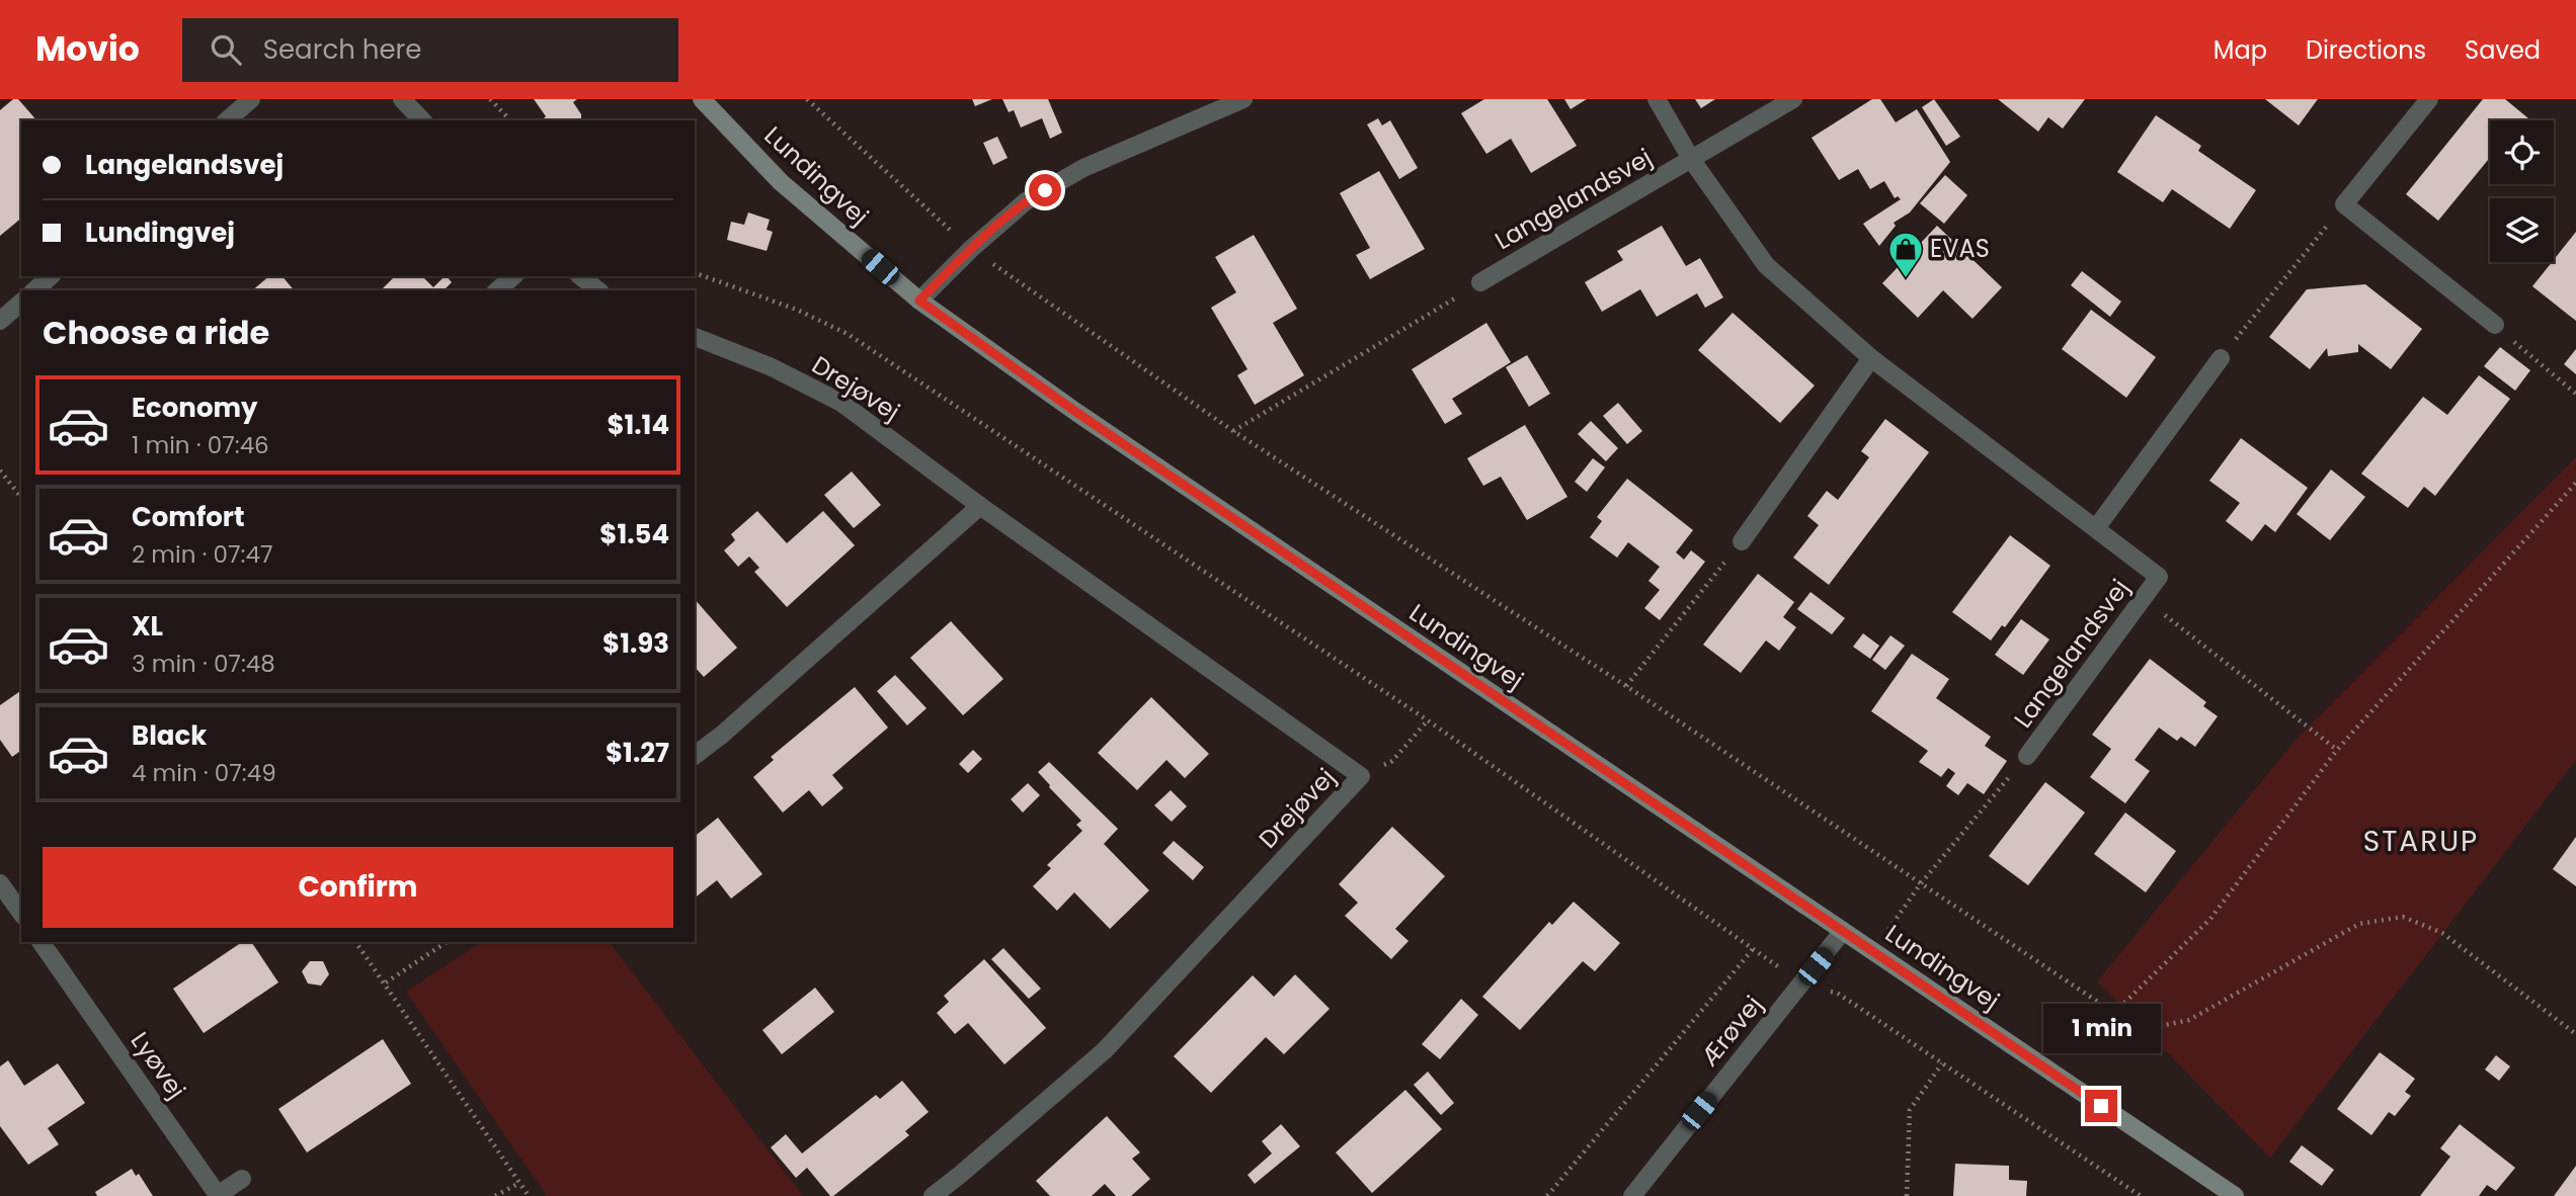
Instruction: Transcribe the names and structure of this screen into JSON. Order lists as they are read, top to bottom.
{
  "streets": {
    "street": [
      "Lundingvej",
      "Langelandsvej",
      "Drejøvej",
      "Ærøvej",
      "Lyøvej"
    ]
  },
  "crossings": [
    ["Lundingvej", "Ærøvej"]
  ],
  "districts": ["STARUP"],
  "places": {
    "shop": ["EVAS"]
  },
  "page": {
    "header": "Movio",
    "search": "Search here",
    "nav": ["Map", "Directions", "Saved"],
    "banner": ["Langelandsvej", "Lundingvej"],
    "heading": "Choose a ride",
    "list": [
      {
        "name": "Economy",
        "note": "1 min · 07:46",
        "value": "$1.14"
      },
      {
        "name": "Comfort",
        "note": "2 min · 07:47",
        "value": "$1.54"
      },
      {
        "name": "XL",
        "note": "3 min · 07:48",
        "value": "$1.93"
      },
      {
        "name": "Black",
        "note": "4 min · 07:49",
        "value": "$1.27"
      }
    ],
    "buttons": "Confirm",
    "bubble": "1 min"
  }
}
